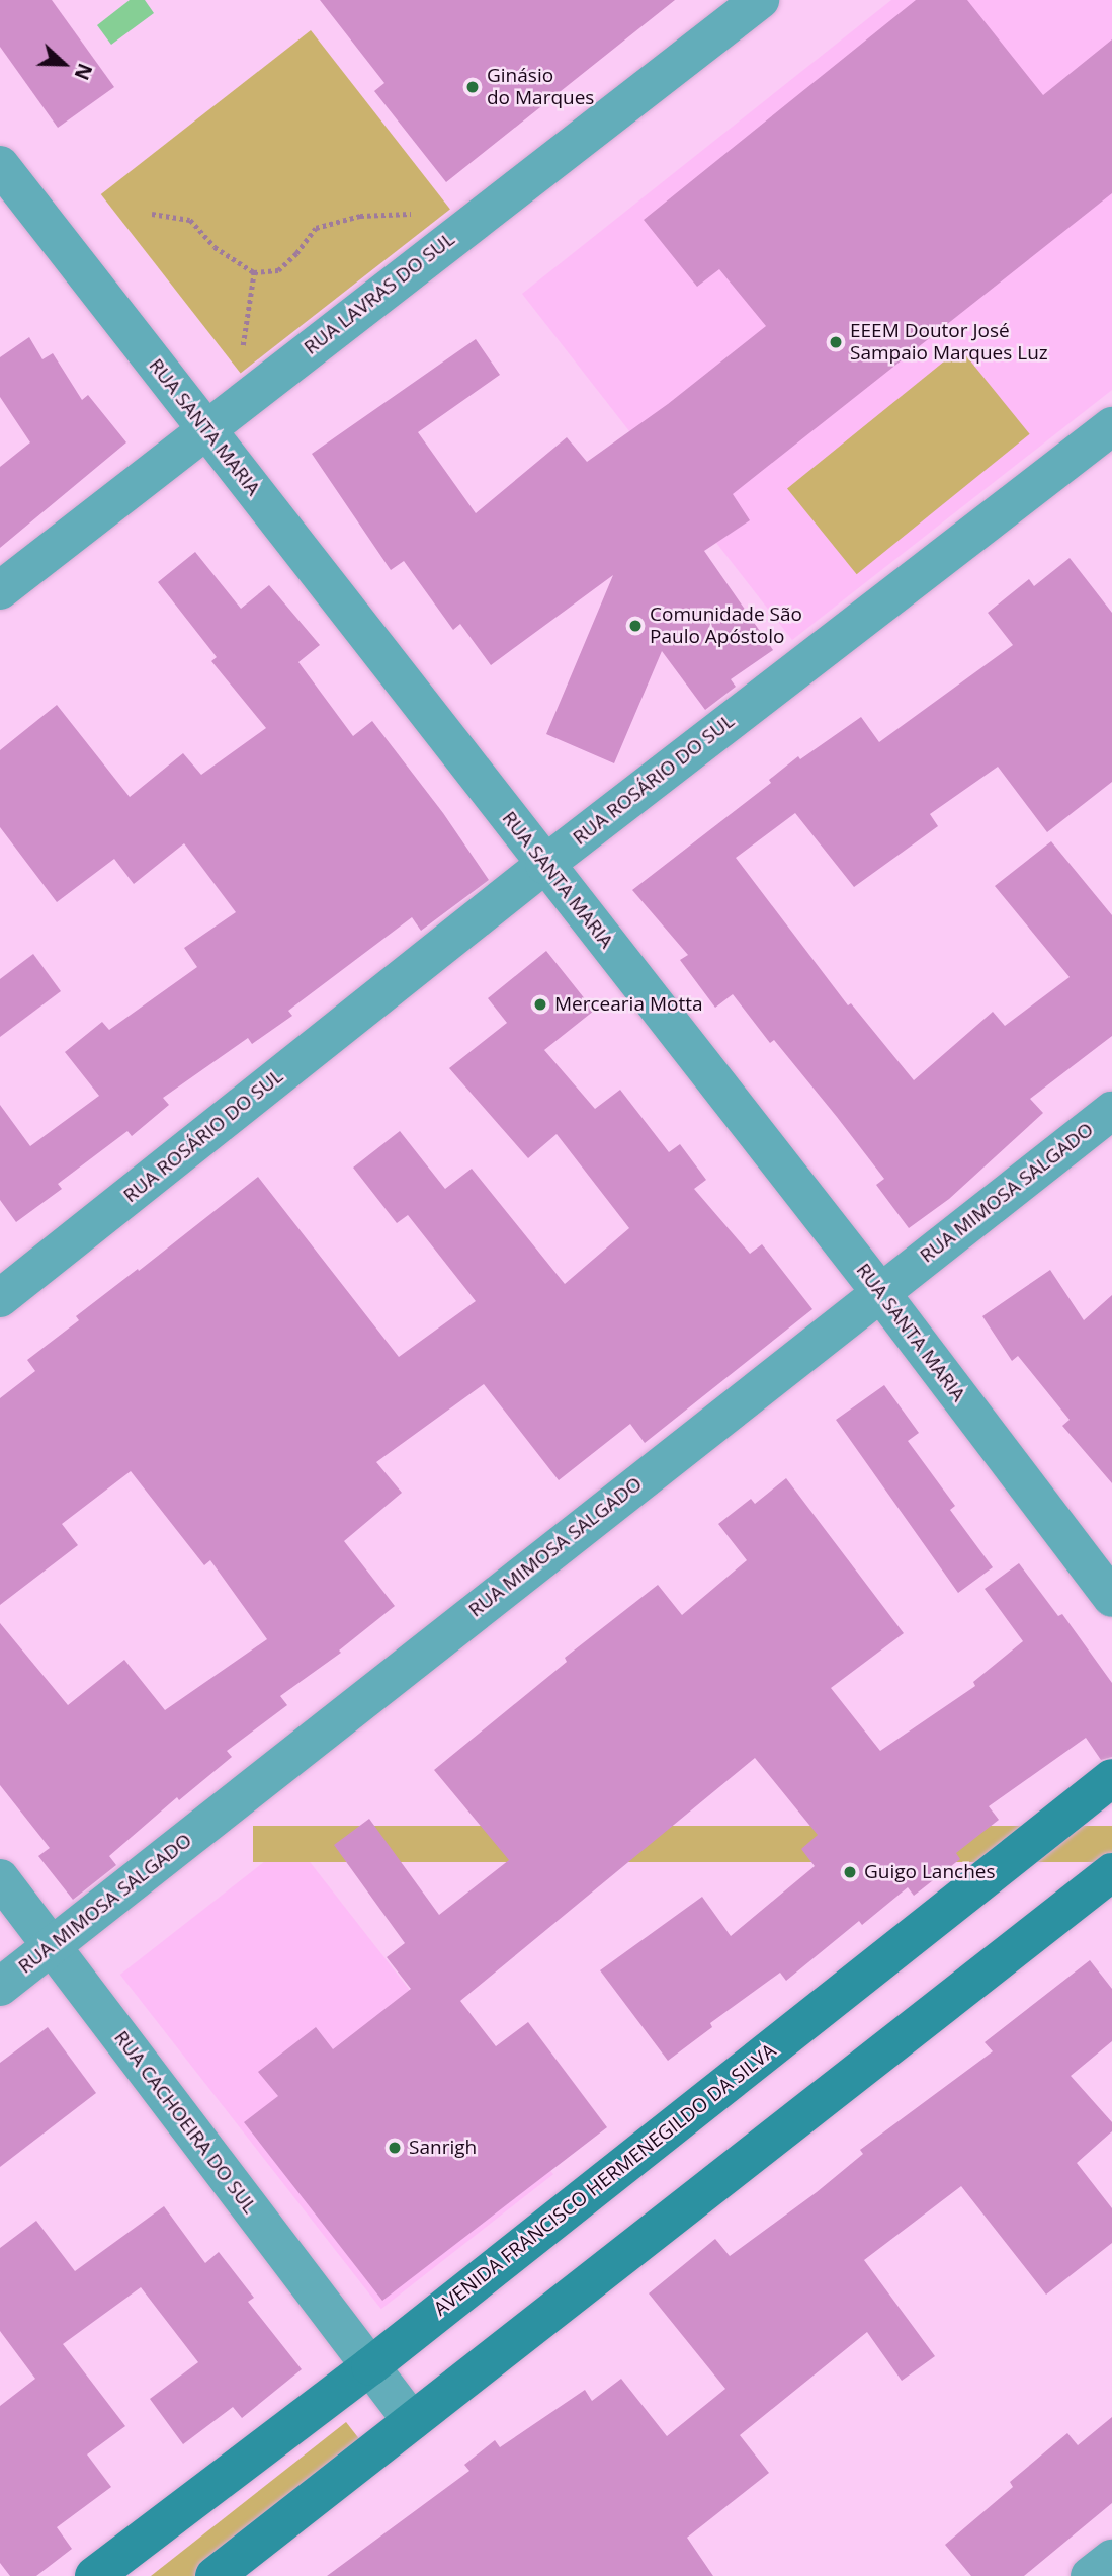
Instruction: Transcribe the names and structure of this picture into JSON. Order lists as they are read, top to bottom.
{
  "streets": {
    "main road": ["AVENIDA FRANCISCO HERMENEGILDO DA SILVA"],
    "street": [
      "RUA LAVRAS DO SUL",
      "RUA SANTA MARIA",
      "RUA ROSÁRIO DO SUL",
      "RUA MIMOSA SALGADO",
      "RUA CACHOEIRA DO SUL"
    ]
  },
  "crossings": [
    ["RUA LAVRAS DO SUL", "RUA SANTA MARIA"],
    ["RUA SANTA MARIA", "RUA ROSÁRIO DO SUL"],
    ["RUA SANTA MARIA", "RUA MIMOSA SALGADO"],
    ["RUA MIMOSA SALGADO", "RUA CACHOEIRA DO SUL"],
    ["RUA CACHOEIRA DO SUL", "AVENIDA FRANCISCO HERMENEGILDO DA SILVA"]
  ],
  "places": [
    "Ginásio do Marques",
    "EEEM Doutor José Sampaio Marques Luz",
    "Comunidade São Paulo Apóstolo",
    "Mercearia Motta",
    "Guigo Lanches",
    "Sanrigh"
  ],
  "north": "right"
}
